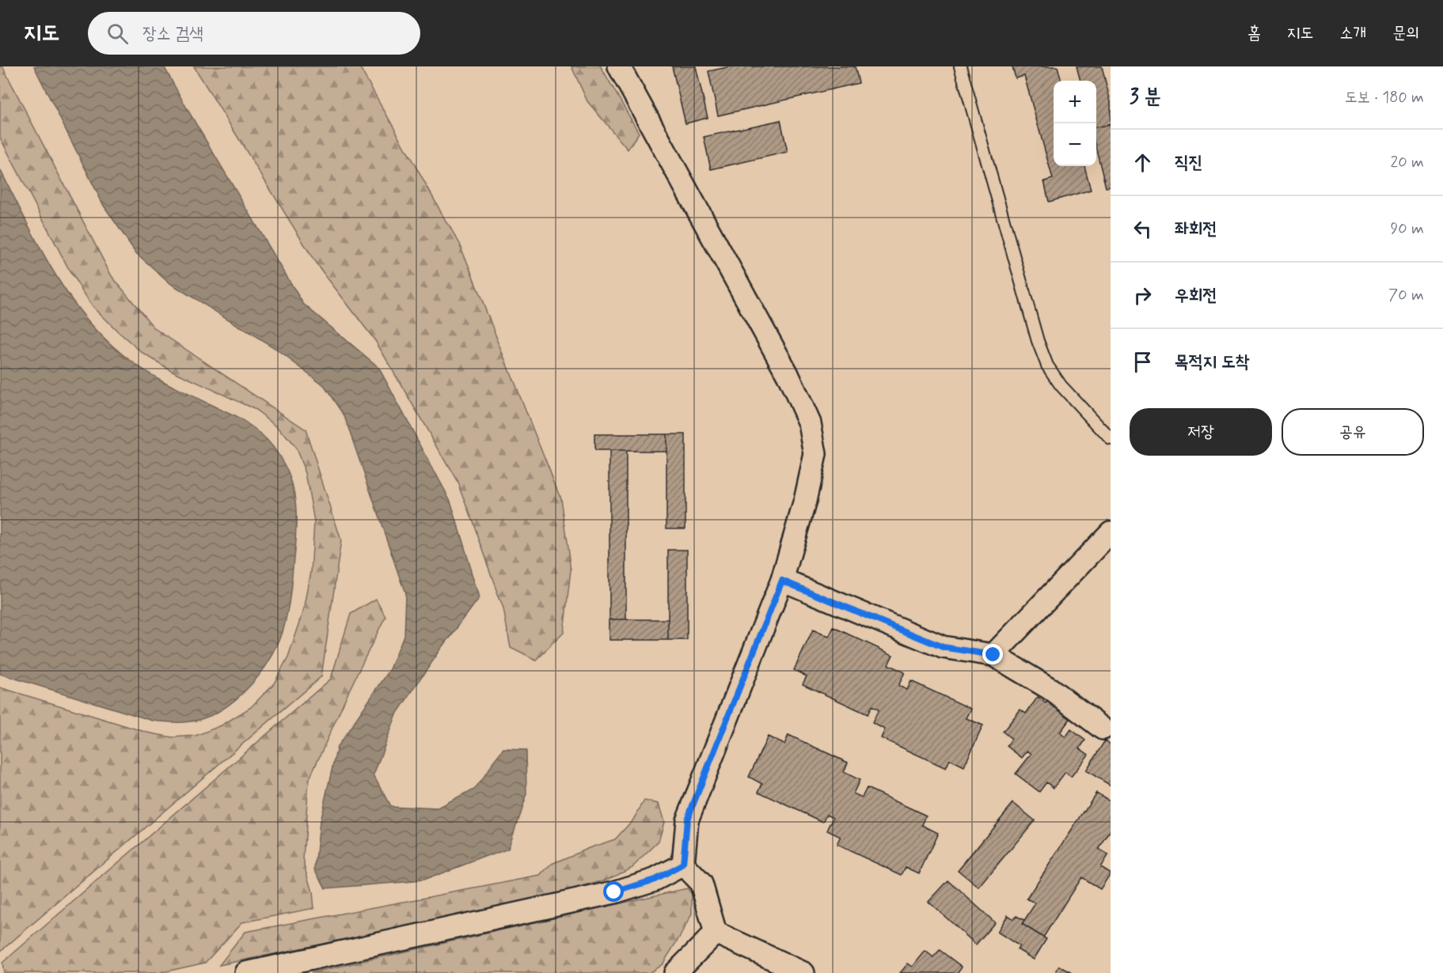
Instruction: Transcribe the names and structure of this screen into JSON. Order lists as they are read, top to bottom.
{
  "page": {
    "header": "지도",
    "search": "장소 검색",
    "nav": [
      "홈",
      "지도",
      "소개",
      "문의"
    ],
    "heading": ["3 분", "도보 · 180 m"],
    "map_buttons": ["+", "−"],
    "list": [
      ["직진", "20 m"],
      ["좌회전", "90 m"],
      ["우회전", "70 m"],
      "목적지 도착"
    ],
    "buttons": ["저장", "공유"]
  }
}
